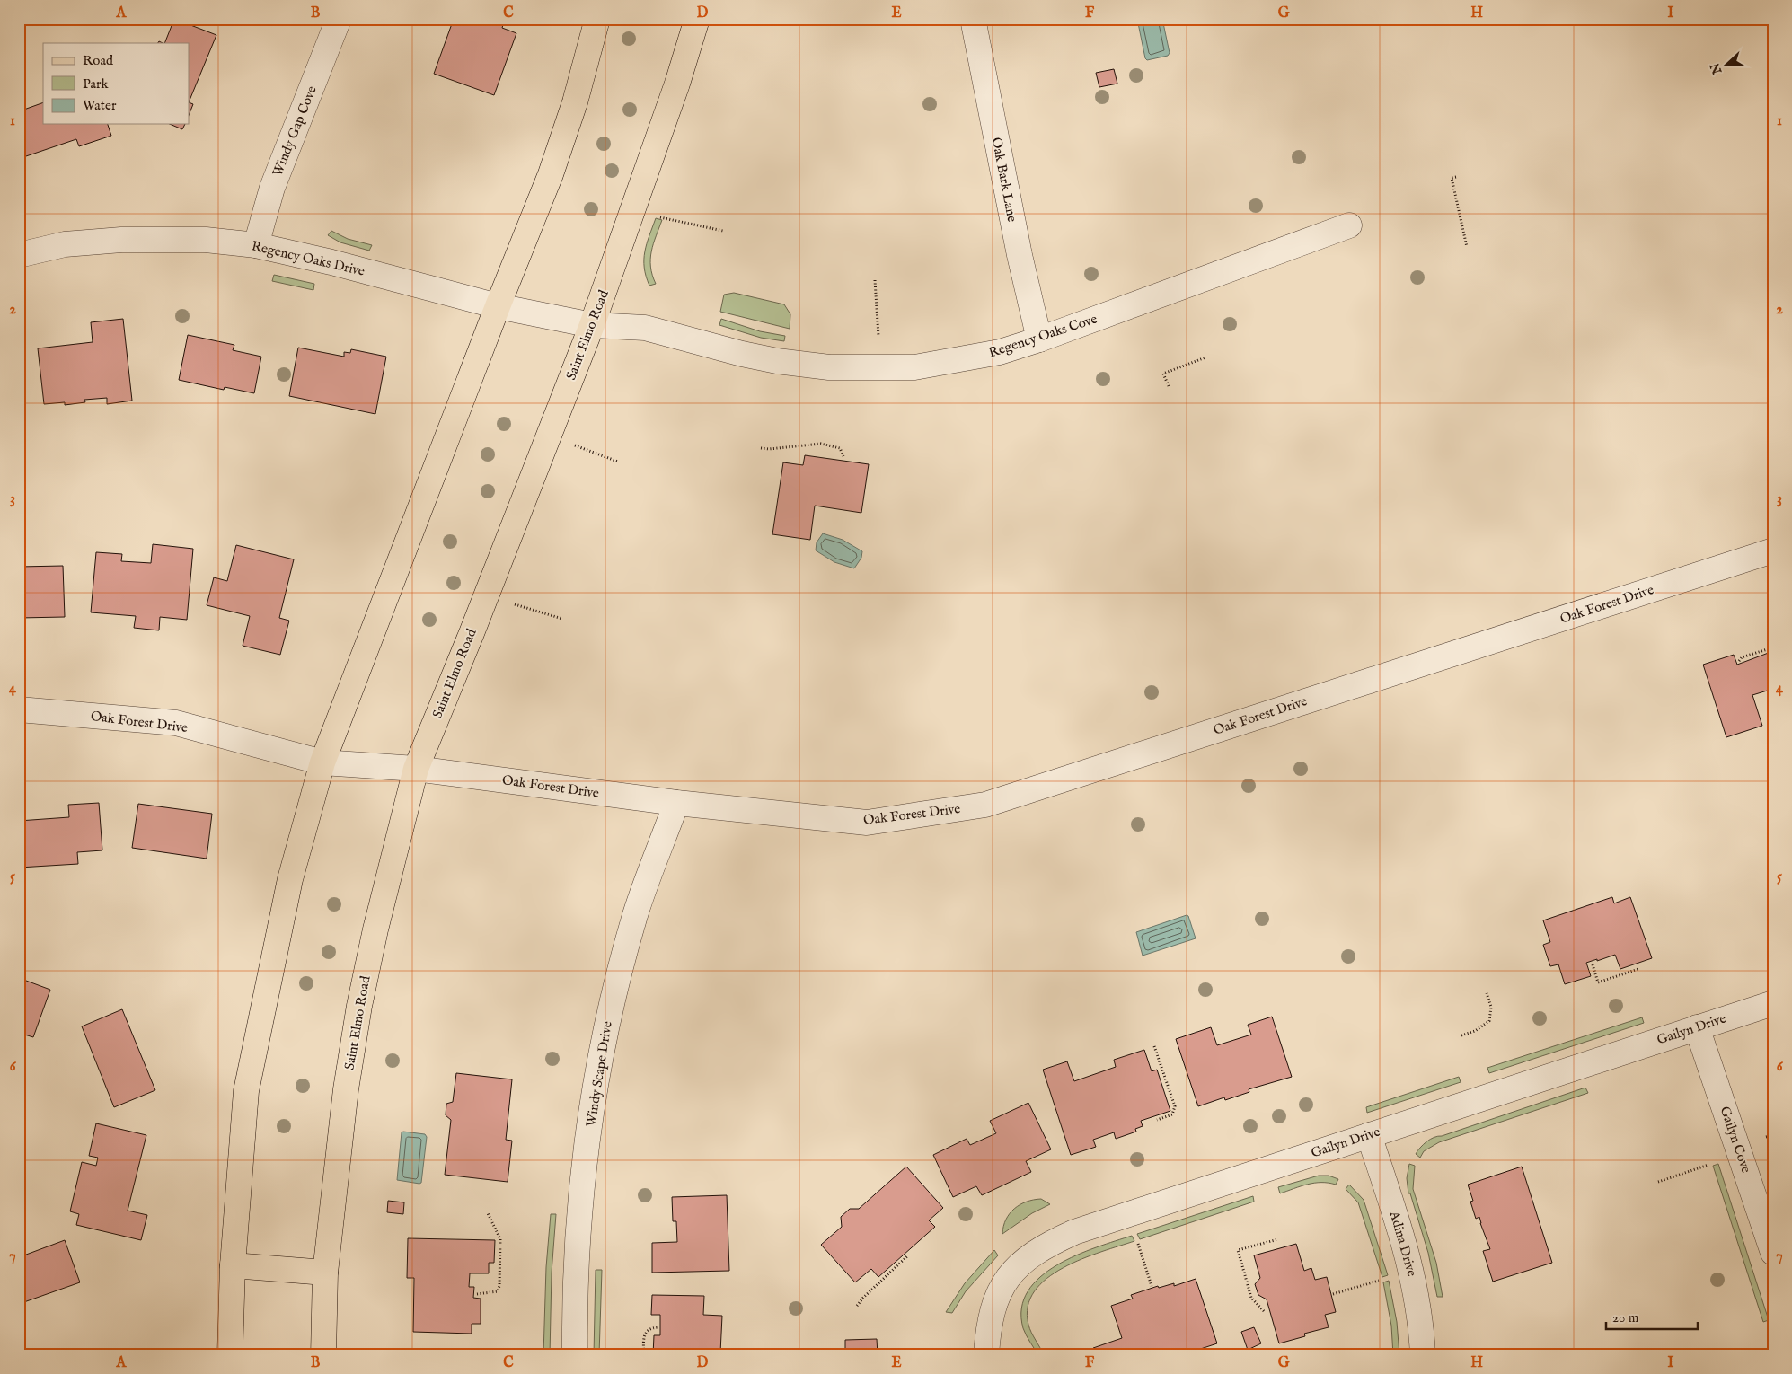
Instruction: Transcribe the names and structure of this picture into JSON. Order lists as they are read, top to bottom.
{
  "streets": {
    "main road": ["Saint Elmo Road"],
    "street": [
      "Windy Gap Cove",
      "Oak Bark Lane",
      "Regency Oaks Drive",
      "Regency Oaks Cove",
      "Oak Forest Drive",
      "Gailyn Drive",
      "Windy Scape Drive",
      "Gailyn Cove",
      "Adina Drive"
    ]
  },
  "crossings": [
    ["Windy Gap Cove", "Regency Oaks Drive"],
    ["Oak Bark Lane", "Regency Oaks Cove"],
    ["Regency Oaks Drive", "Saint Elmo Road"],
    ["Regency Oaks Drive", "Regency Oaks Cove"],
    ["Saint Elmo Road", "Regency Oaks Cove"],
    ["Saint Elmo Road", "Oak Forest Drive"],
    ["Oak Forest Drive", "Windy Scape Drive"],
    ["Gailyn Drive", "Gailyn Cove"],
    ["Gailyn Drive", "Adina Drive"]
  ],
  "legend": ["Road", "Park", "Water"],
  "scale_bar": "20 m",
  "north": "left",
  "grid": {
    "columns": [
      "A",
      "B",
      "C",
      "D",
      "E",
      "F",
      "G",
      "H",
      "I"
    ],
    "rows": [
      "1",
      "2",
      "3",
      "4",
      "5",
      "6",
      "7"
    ]
  }
}
